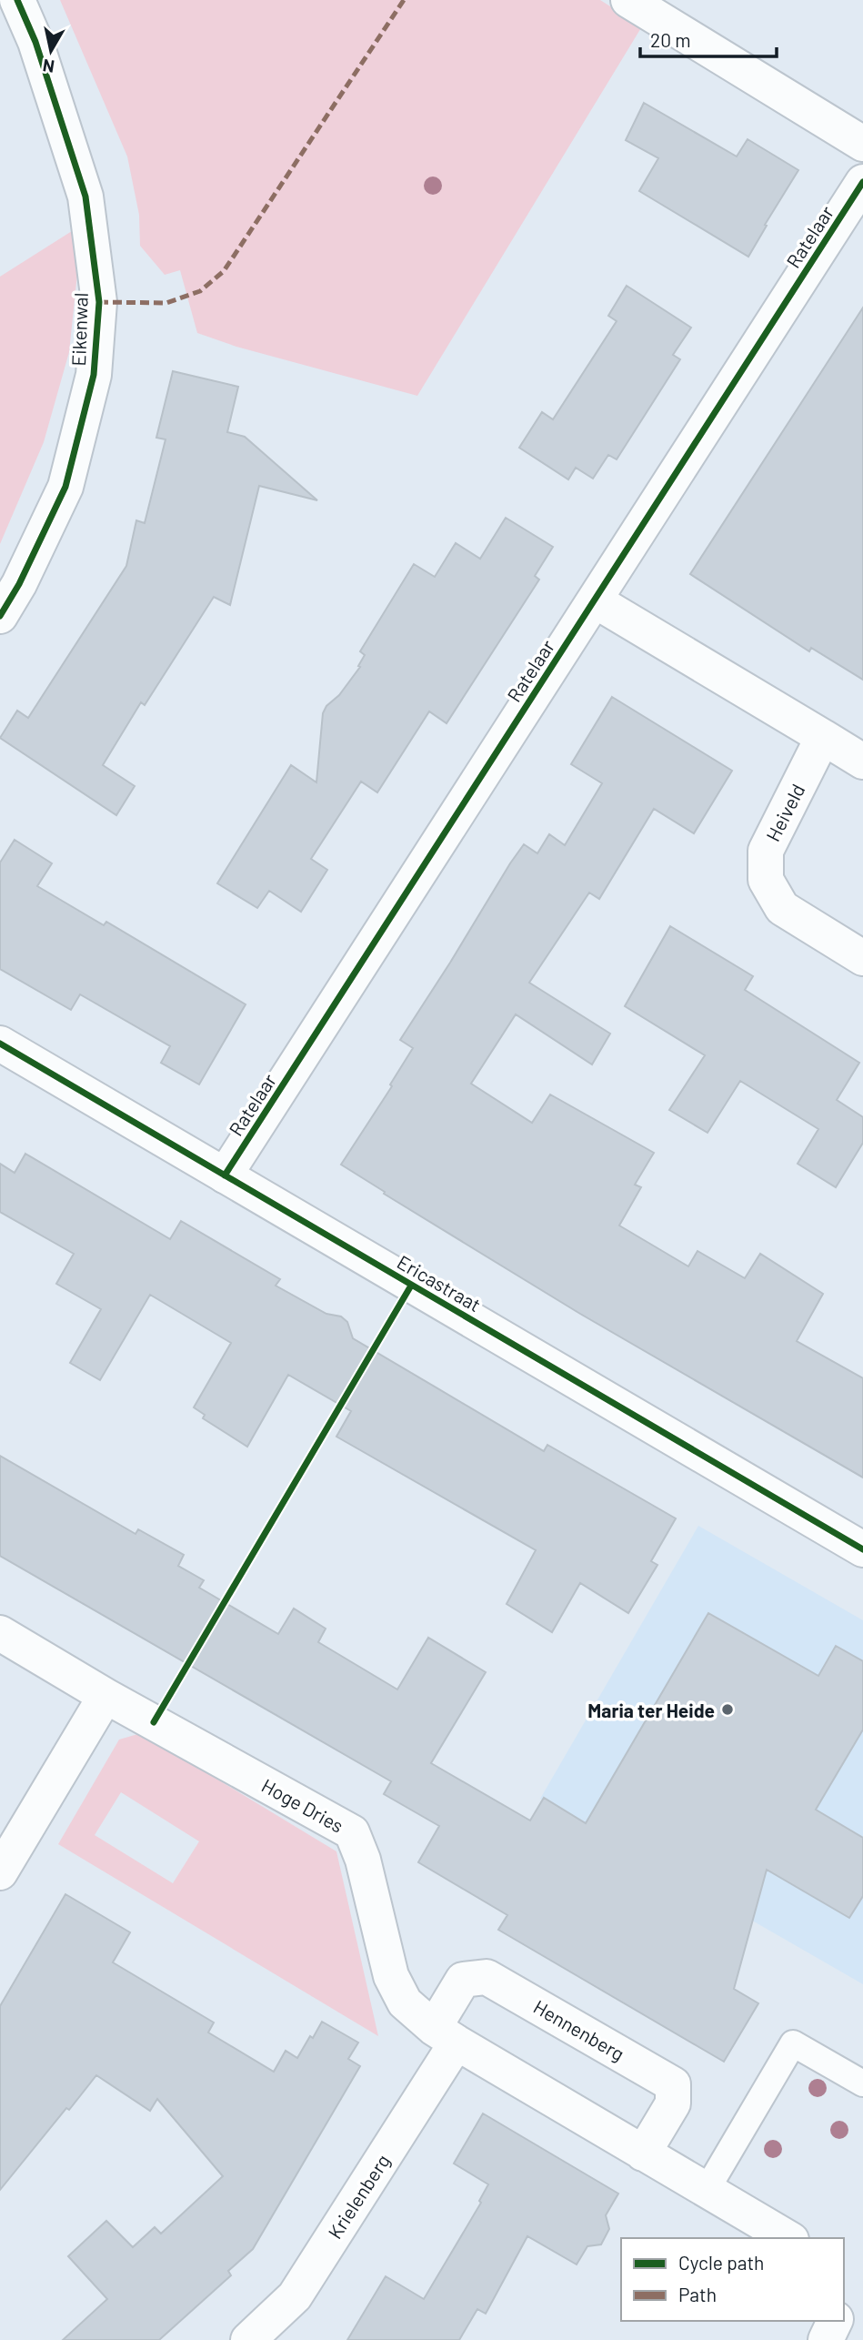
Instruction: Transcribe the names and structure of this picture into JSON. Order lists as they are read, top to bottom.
{
  "streets": {
    "street": [
      "Ratelaar",
      "Eikenwal",
      "Heiveld",
      "Ericastraat",
      "Hoge Dries",
      "Hennenberg",
      "Krielenberg"
    ]
  },
  "crossings": [
    ["Ratelaar", "Ericastraat"],
    ["Hoge Dries", "Hennenberg"],
    ["Hoge Dries", "Krielenberg"],
    ["Hennenberg", "Krielenberg"]
  ],
  "places": ["Maria ter Heide"],
  "legend": ["Cycle path", "Path"],
  "scale_bar": "20 m",
  "north": "bottom"
}
